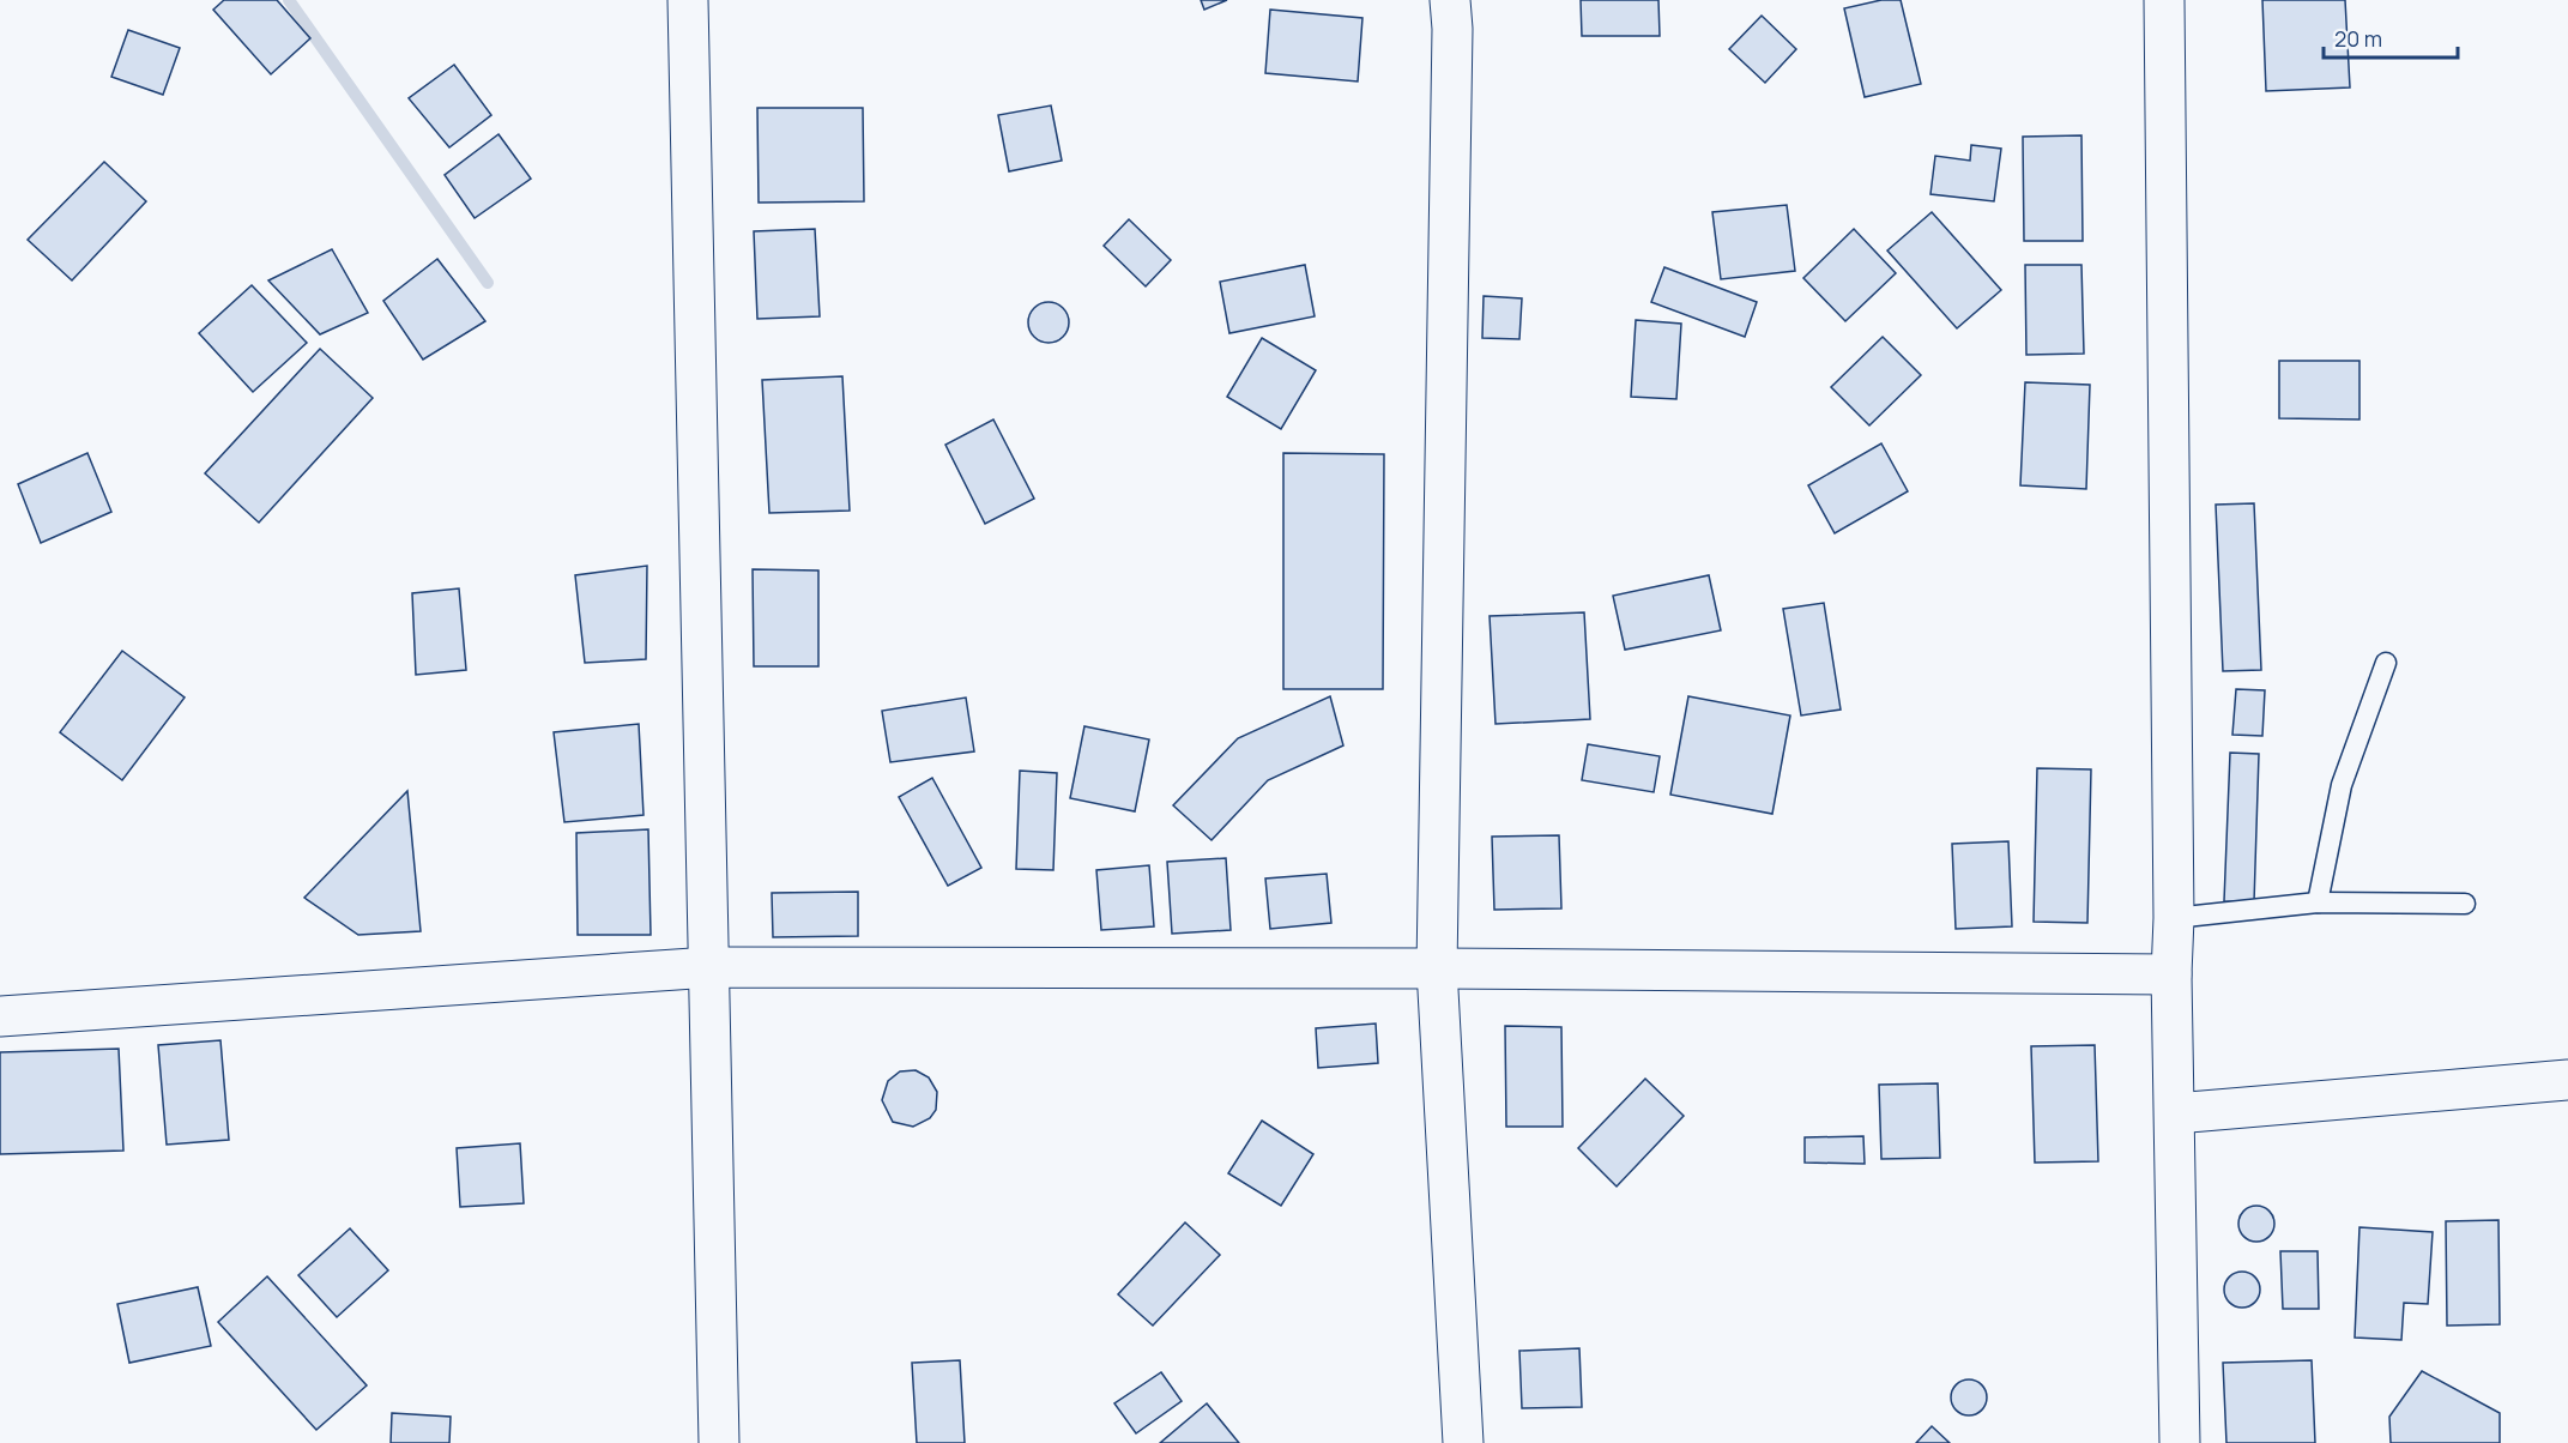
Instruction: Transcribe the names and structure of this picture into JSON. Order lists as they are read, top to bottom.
{
  "scale_bar": "20 m"
}
